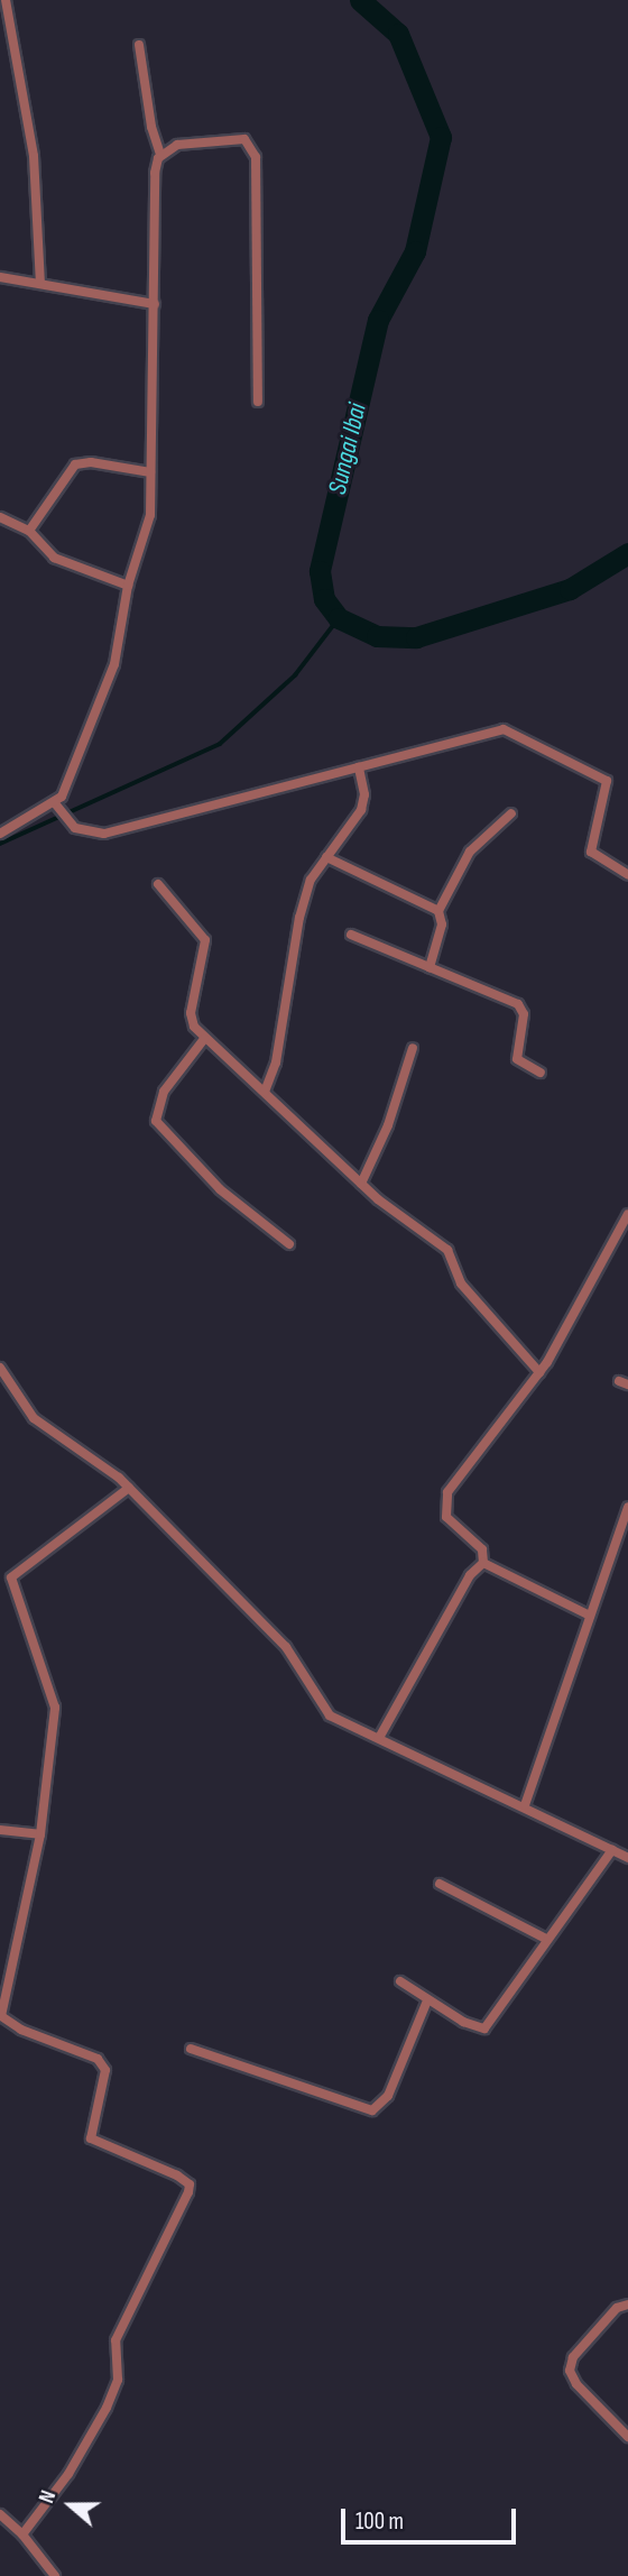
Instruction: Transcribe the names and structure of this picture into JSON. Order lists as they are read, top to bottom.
{
  "water": ["Sungai Ibai"],
  "scale_bar": "100 m",
  "north": "left"
}
